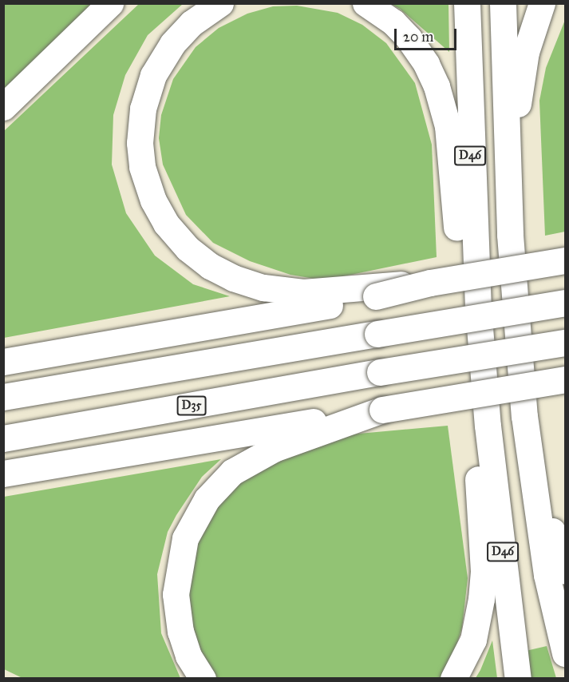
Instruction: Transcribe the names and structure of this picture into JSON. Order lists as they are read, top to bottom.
{
  "streets": {
    "highway": ["D46", "D35"]
  },
  "scale_bar": "20 m"
}
